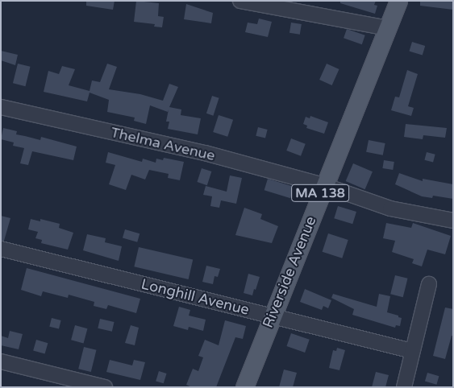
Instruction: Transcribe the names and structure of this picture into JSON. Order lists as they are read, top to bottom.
{
  "streets": {
    "main road": ["MA 138", "Riverside Avenue"],
    "street": ["Thelma Avenue", "Longhill Avenue"]
  },
  "crossings": [
    ["Thelma Avenue", "Riverside Avenue"],
    ["Riverside Avenue", "Longhill Avenue"]
  ]
}
